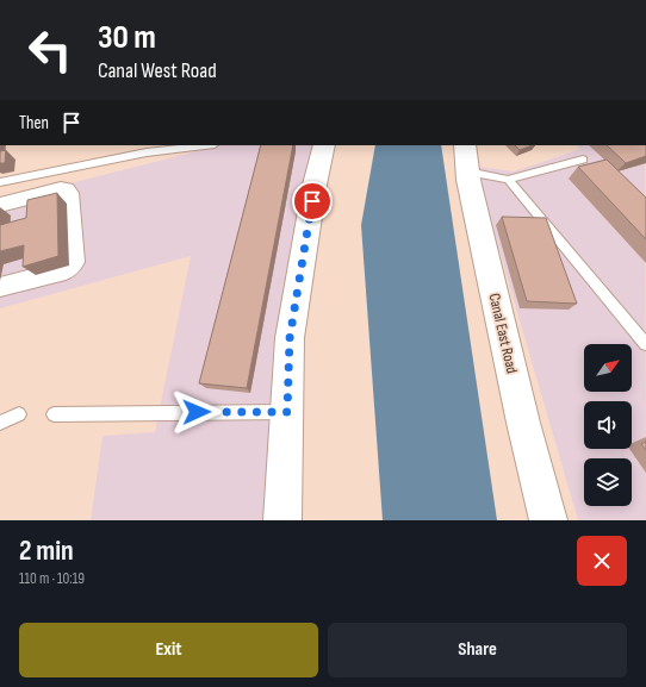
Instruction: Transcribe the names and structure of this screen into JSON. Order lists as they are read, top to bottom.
{
  "streets": {
    "street": ["Canal East Road"]
  },
  "north": "top right",
  "page": {
    "turn": ["30 m", "Canal West Road"],
    "then": "Then",
    "heading": ["2 min", "110 m · 10:19"],
    "buttons": ["Exit", "Share"]
  }
}
